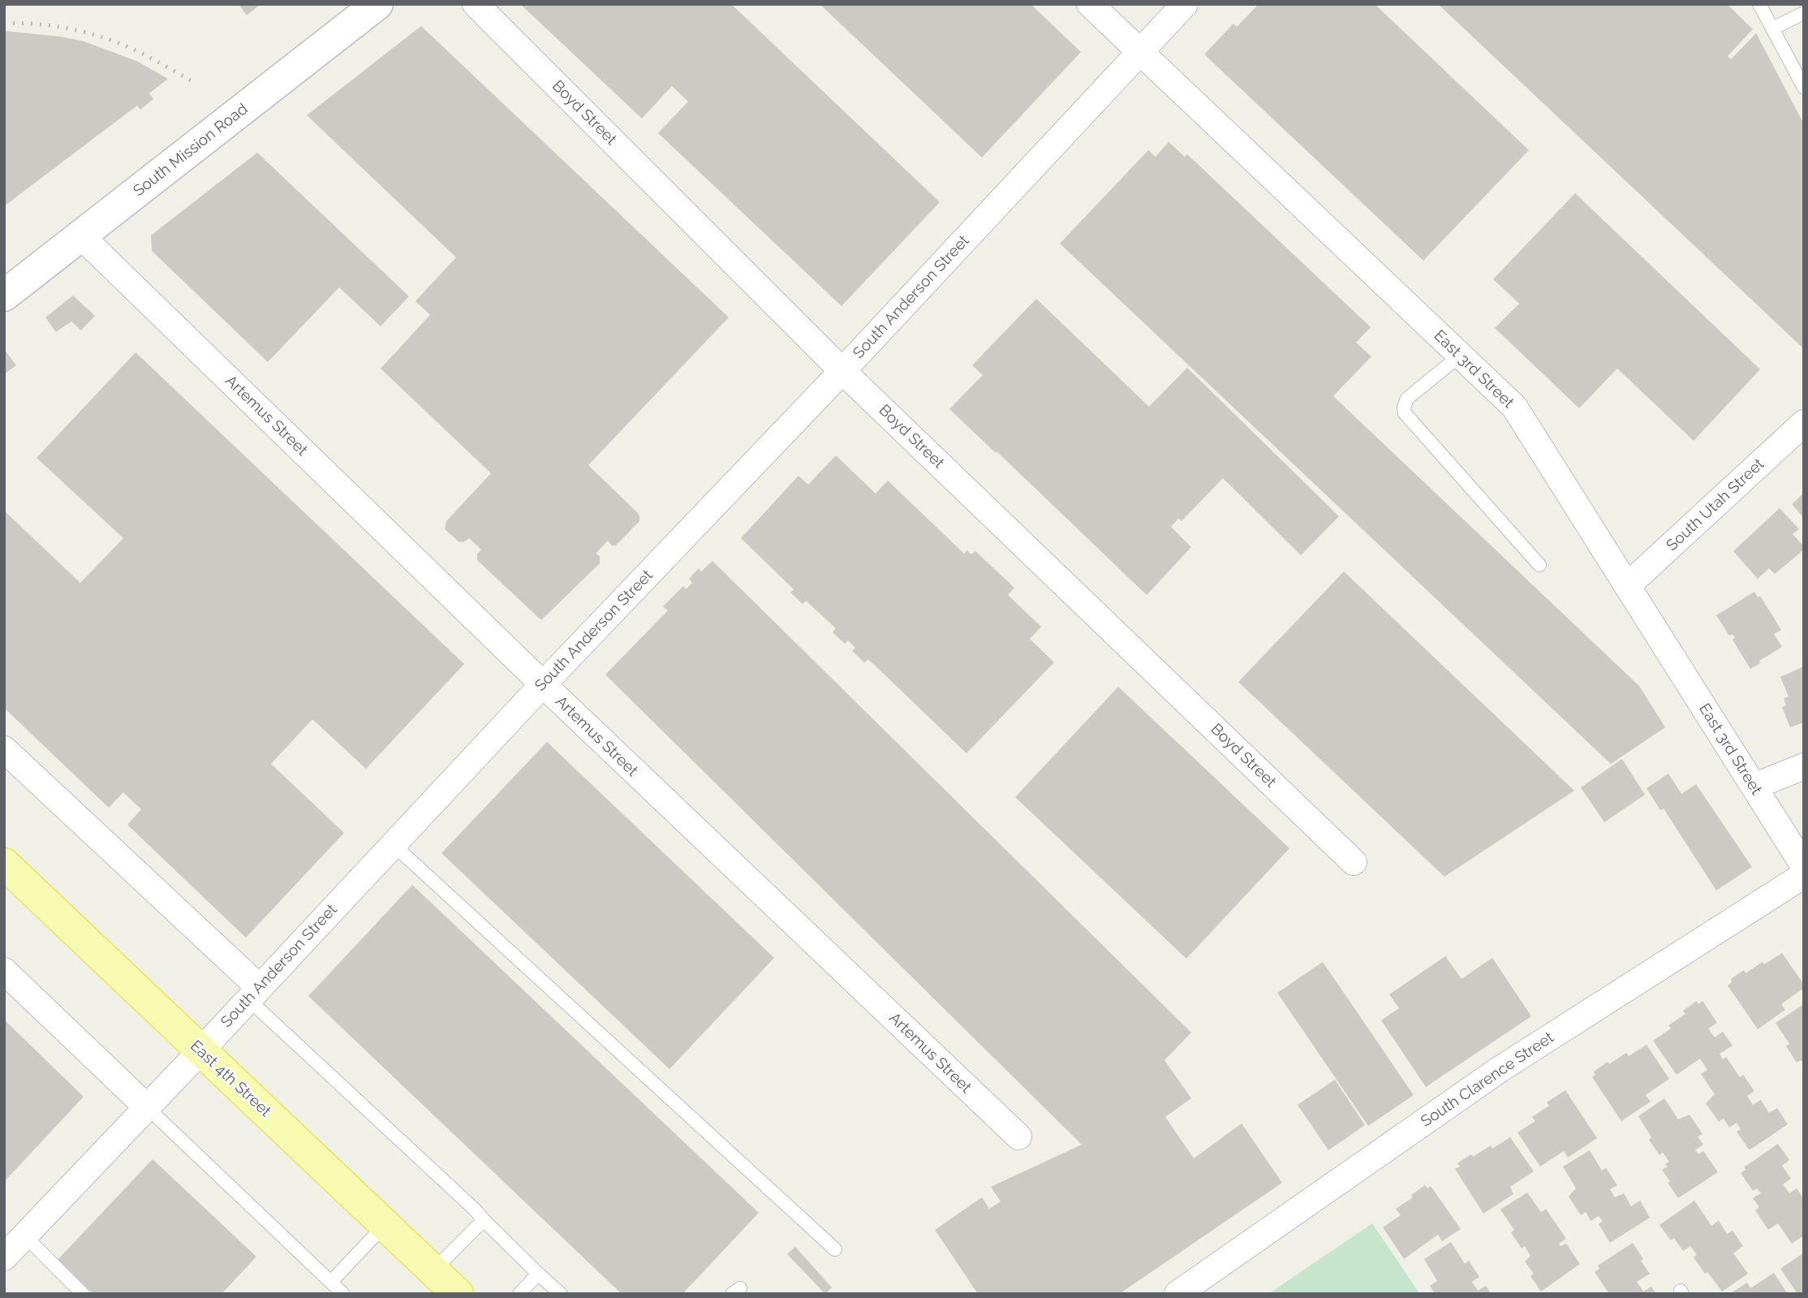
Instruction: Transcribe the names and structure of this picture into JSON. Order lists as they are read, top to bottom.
{
  "streets": {
    "main road": ["East 4th Street"],
    "street": [
      "Boyd Street",
      "South Mission Road",
      "South Anderson Street",
      "East 3rd Street",
      "Artemus Street",
      "South Utah Street",
      "South Clarence Street"
    ]
  },
  "crossings": [
    ["Boyd Street", "South Anderson Street"],
    ["South Mission Road", "Artemus Street"],
    ["South Anderson Street", "East 3rd Street"],
    ["South Anderson Street", "Artemus Street"],
    ["South Anderson Street", "East 4th Street"],
    ["East 3rd Street", "South Utah Street"]
  ]
}
